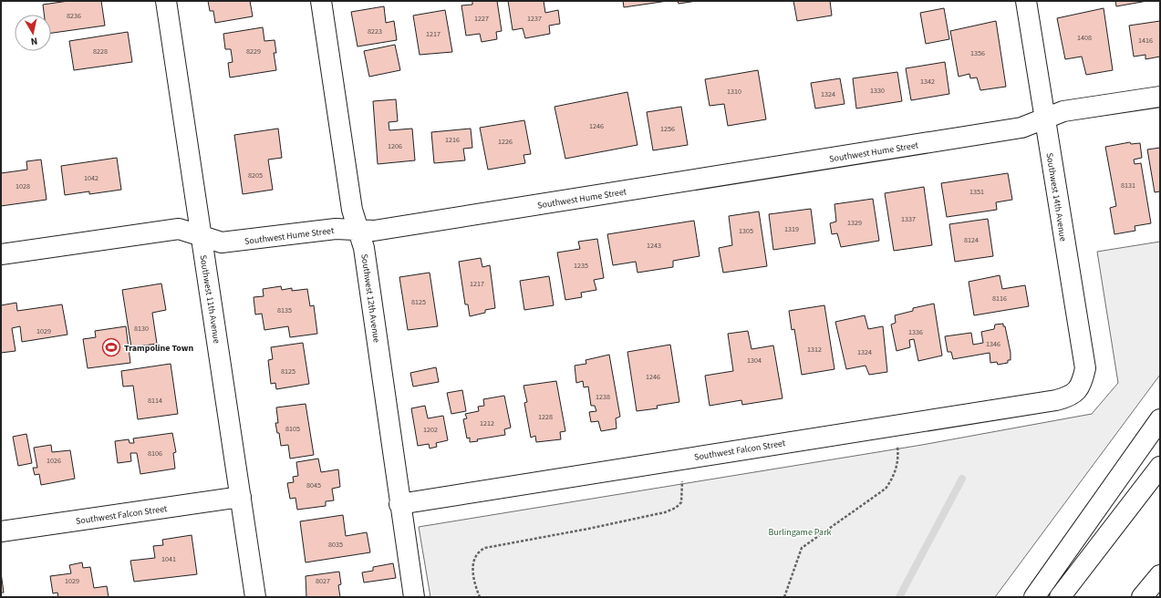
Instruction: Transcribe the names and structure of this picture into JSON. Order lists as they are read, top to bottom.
{
  "streets": {
    "main road": [
      "Southwest Hume Street",
      "Southwest 14th Avenue",
      "Southwest 12th Avenue",
      "Southwest 11th Avenue",
      "Southwest Falcon Street"
    ]
  },
  "crossings": [
    ["Southwest Hume Street", "Southwest 14th Avenue"],
    ["Southwest Hume Street", "Southwest 12th Avenue"],
    ["Southwest Hume Street", "Southwest 11th Avenue"],
    ["Southwest 14th Avenue", "Southwest Falcon Street"],
    ["Southwest 12th Avenue", "Southwest Falcon Street"],
    ["Southwest 11th Avenue", "Southwest Falcon Street"]
  ],
  "parks": ["Burlingame Park"],
  "places": {
    "sports": ["Trampoline Town"]
  },
  "house_numbers": [
    "8236",
    "1227",
    "1237",
    "8223",
    "1217",
    "1408",
    "1416",
    "8228",
    "8229",
    "1356",
    "1342",
    "1330",
    "1310",
    "1324",
    "1246",
    "1256",
    "1216",
    "1226",
    "1206",
    "8205",
    "1042",
    "8131",
    "1028",
    "1351",
    "1337",
    "1329",
    "1319",
    "1305",
    "8124",
    "1243",
    "1235",
    "1217",
    "8116",
    "8125",
    "8135",
    "8130",
    "1029",
    "1336",
    "1346",
    "1312",
    "1324",
    "1304",
    "8125",
    "1246",
    "1238",
    "8114",
    "1228",
    "1212",
    "8105",
    "1202",
    "8106",
    "1026",
    "8045",
    "8035",
    "1041",
    "1029",
    "8027"
  ],
  "north": "bottom"
}
